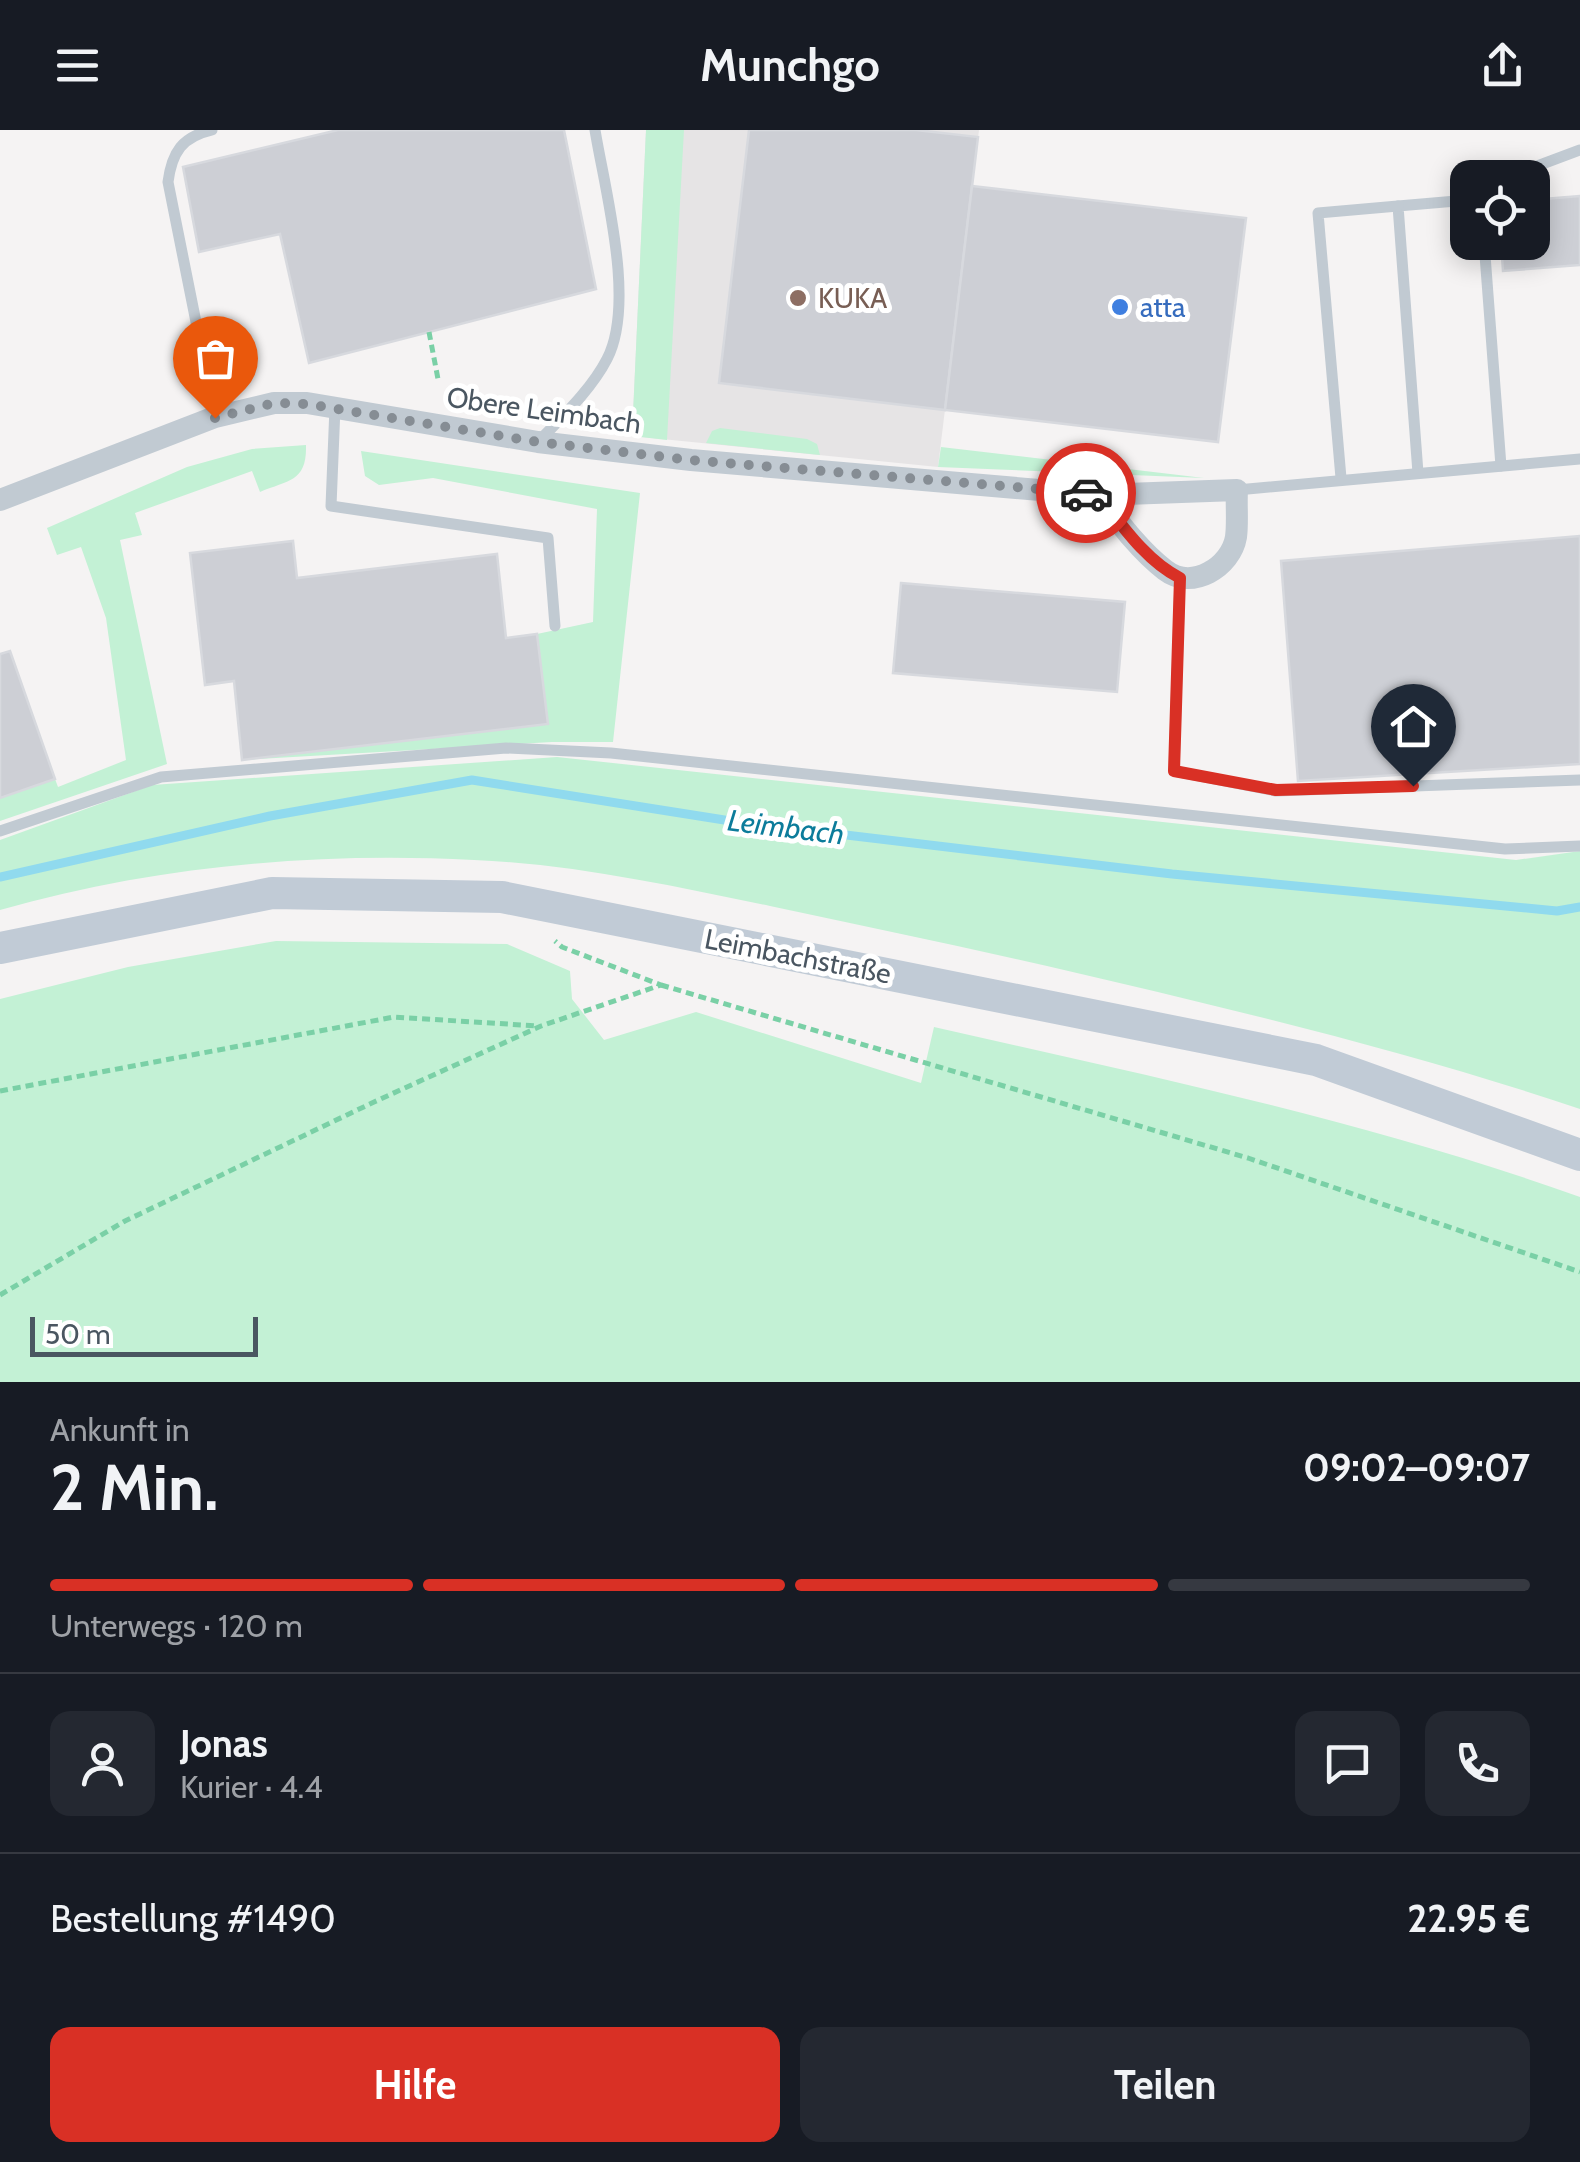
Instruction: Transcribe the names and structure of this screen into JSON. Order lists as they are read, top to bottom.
{
  "streets": {
    "main road": ["Leimbachstraße"],
    "street": ["Obere Leimbach"]
  },
  "water": ["Leimbach"],
  "places": ["KUKA", "atta"],
  "scale_bar": "50 m",
  "page": {
    "header": "Munchgo",
    "scale": "50 m",
    "heading": ["2 Min.", "Ankunft in", "09:02–09:07"],
    "panel": [
      "Jonas",
      "Kurier · 4.4",
      "Bestellung #1490",
      "22.95 €"
    ],
    "bar": "Unterwegs · 120 m",
    "buttons": ["Hilfe", "Teilen"]
  }
}
